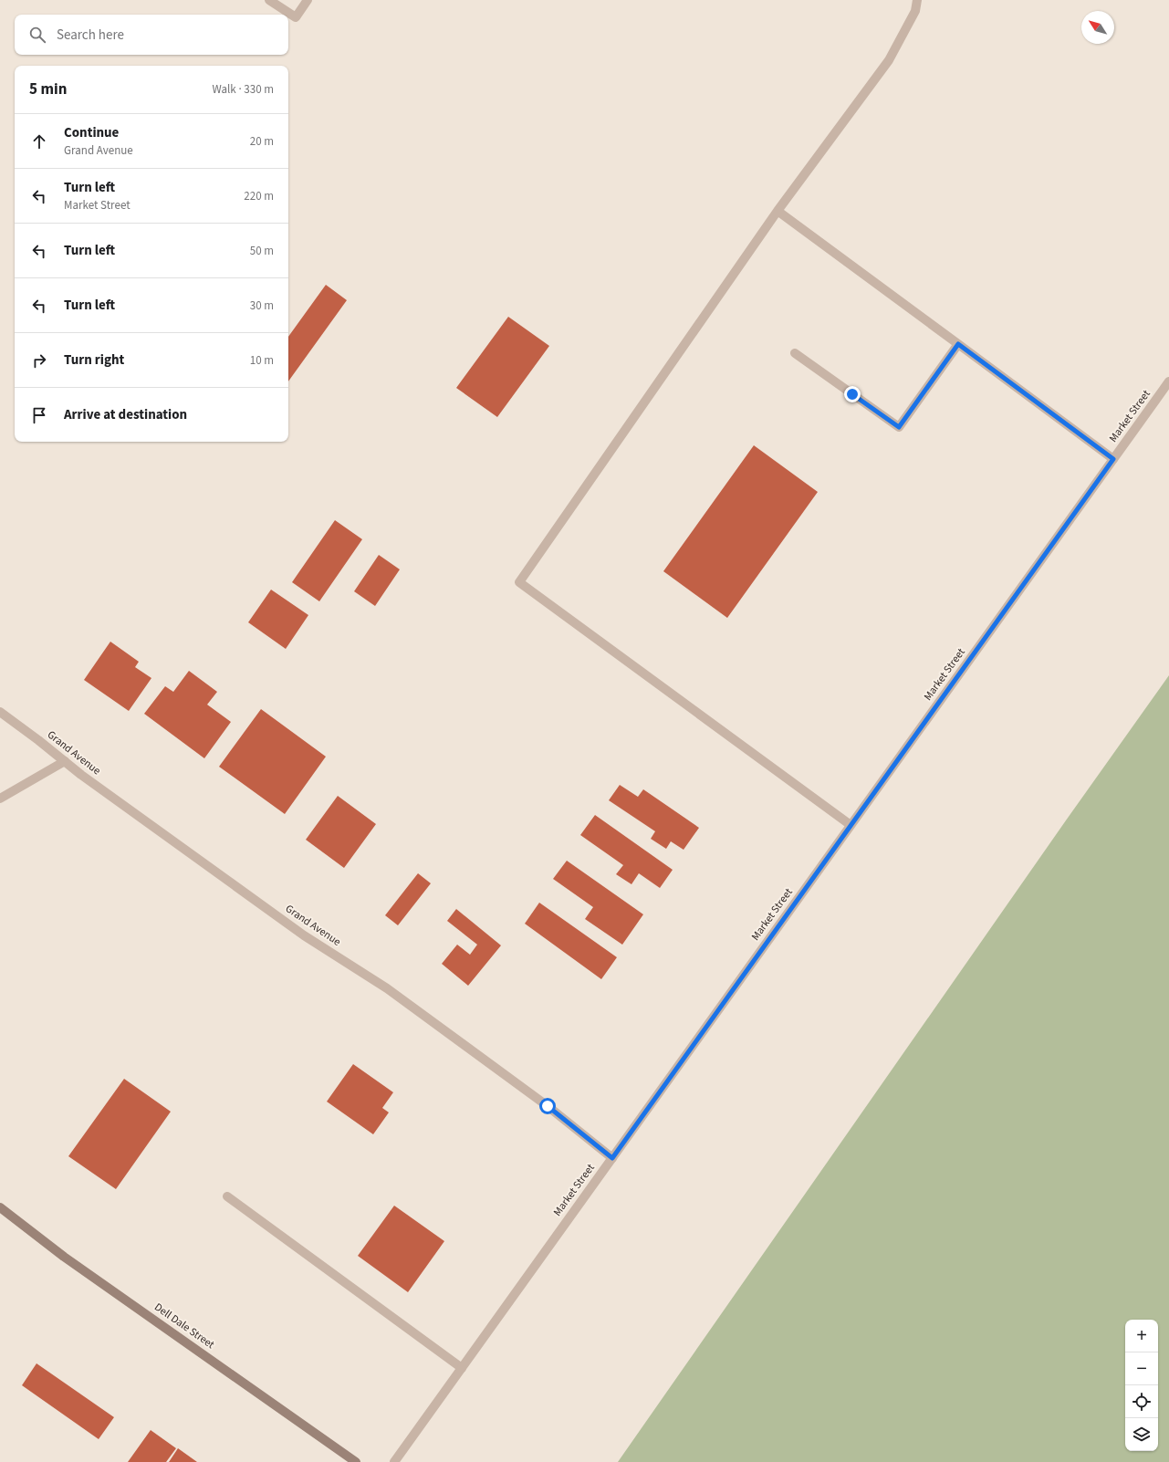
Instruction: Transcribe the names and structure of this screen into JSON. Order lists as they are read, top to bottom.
{
  "streets": {
    "main road": ["Dell Dale Street"],
    "street": ["Market Street", "Grand Avenue"]
  },
  "crossings": [
    ["Market Street", "Grand Avenue"]
  ],
  "north": "top left",
  "page": {
    "search": "Search here",
    "heading": ["5 min", "Walk · 330 m"],
    "list": [
      ["Continue", "Grand Avenue", "20 m"],
      ["Turn left", "Market Street", "220 m"],
      ["Turn left", "50 m"],
      ["Turn left", "30 m"],
      ["Turn right", "10 m"],
      "Arrive at destination"
    ],
    "map_buttons": ["+", "−"]
  }
}
